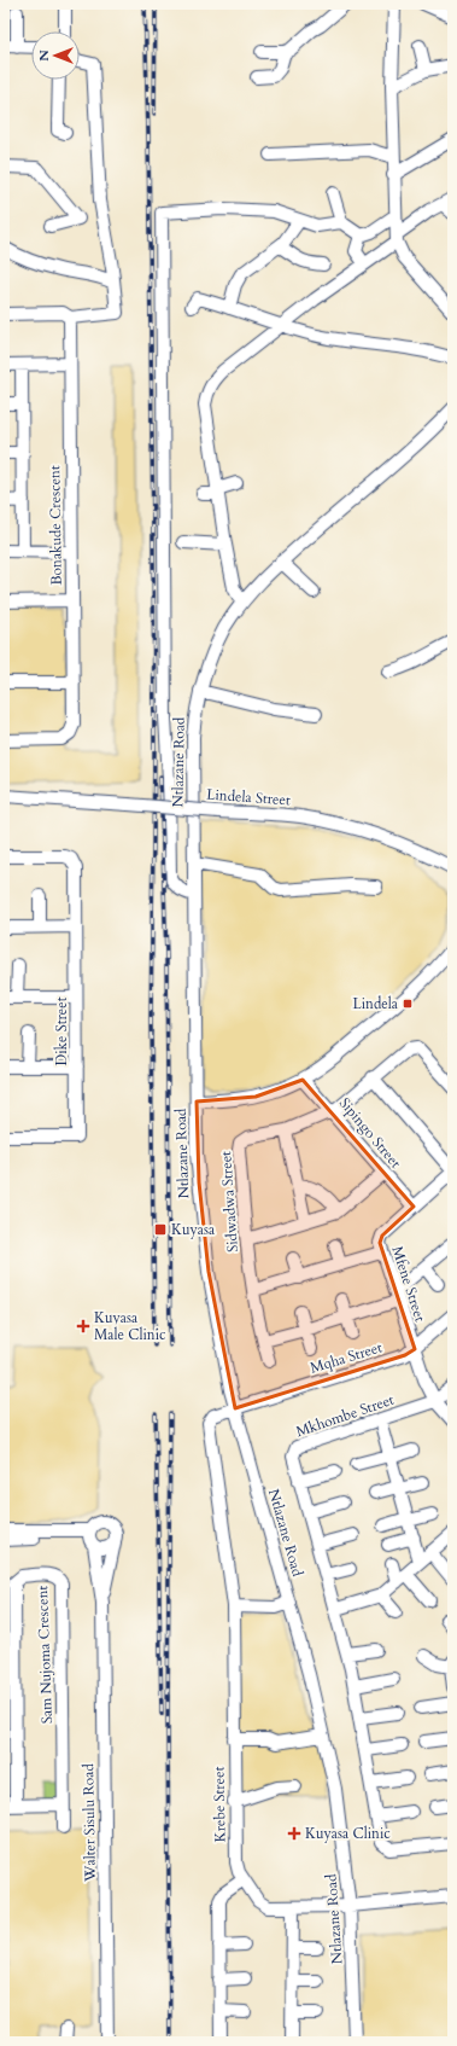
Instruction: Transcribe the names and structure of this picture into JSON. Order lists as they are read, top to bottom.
{
  "streets": {
    "street": [
      "Bonakude Crescent",
      "Ntlazane Road",
      "Lindela Street",
      "Dike Street",
      "Sipingo Street",
      "Sidwadwa Street",
      "Mfene Street",
      "Mqha Street",
      "Mkhombe Street",
      "Sam Nujoma Crescent",
      "Krebe Street",
      "Walter Sisulu Road"
    ]
  },
  "crossings": [
    ["Ntlazane Road", "Mqha Street"],
    ["Ntlazane Road", "Krebe Street"],
    ["Sipingo Street", "Sidwadwa Street"],
    ["Sipingo Street", "Mfene Street"],
    ["Mfene Street", "Mqha Street"],
    ["Mfene Street", "Mkhombe Street"],
    ["Mqha Street", "Krebe Street"]
  ],
  "places": {
    "transit": ["Lindela", "Kuyasa"],
    "health": ["Kuyasa Male Clinic", "Kuyasa Clinic"]
  },
  "north": "left"
}
